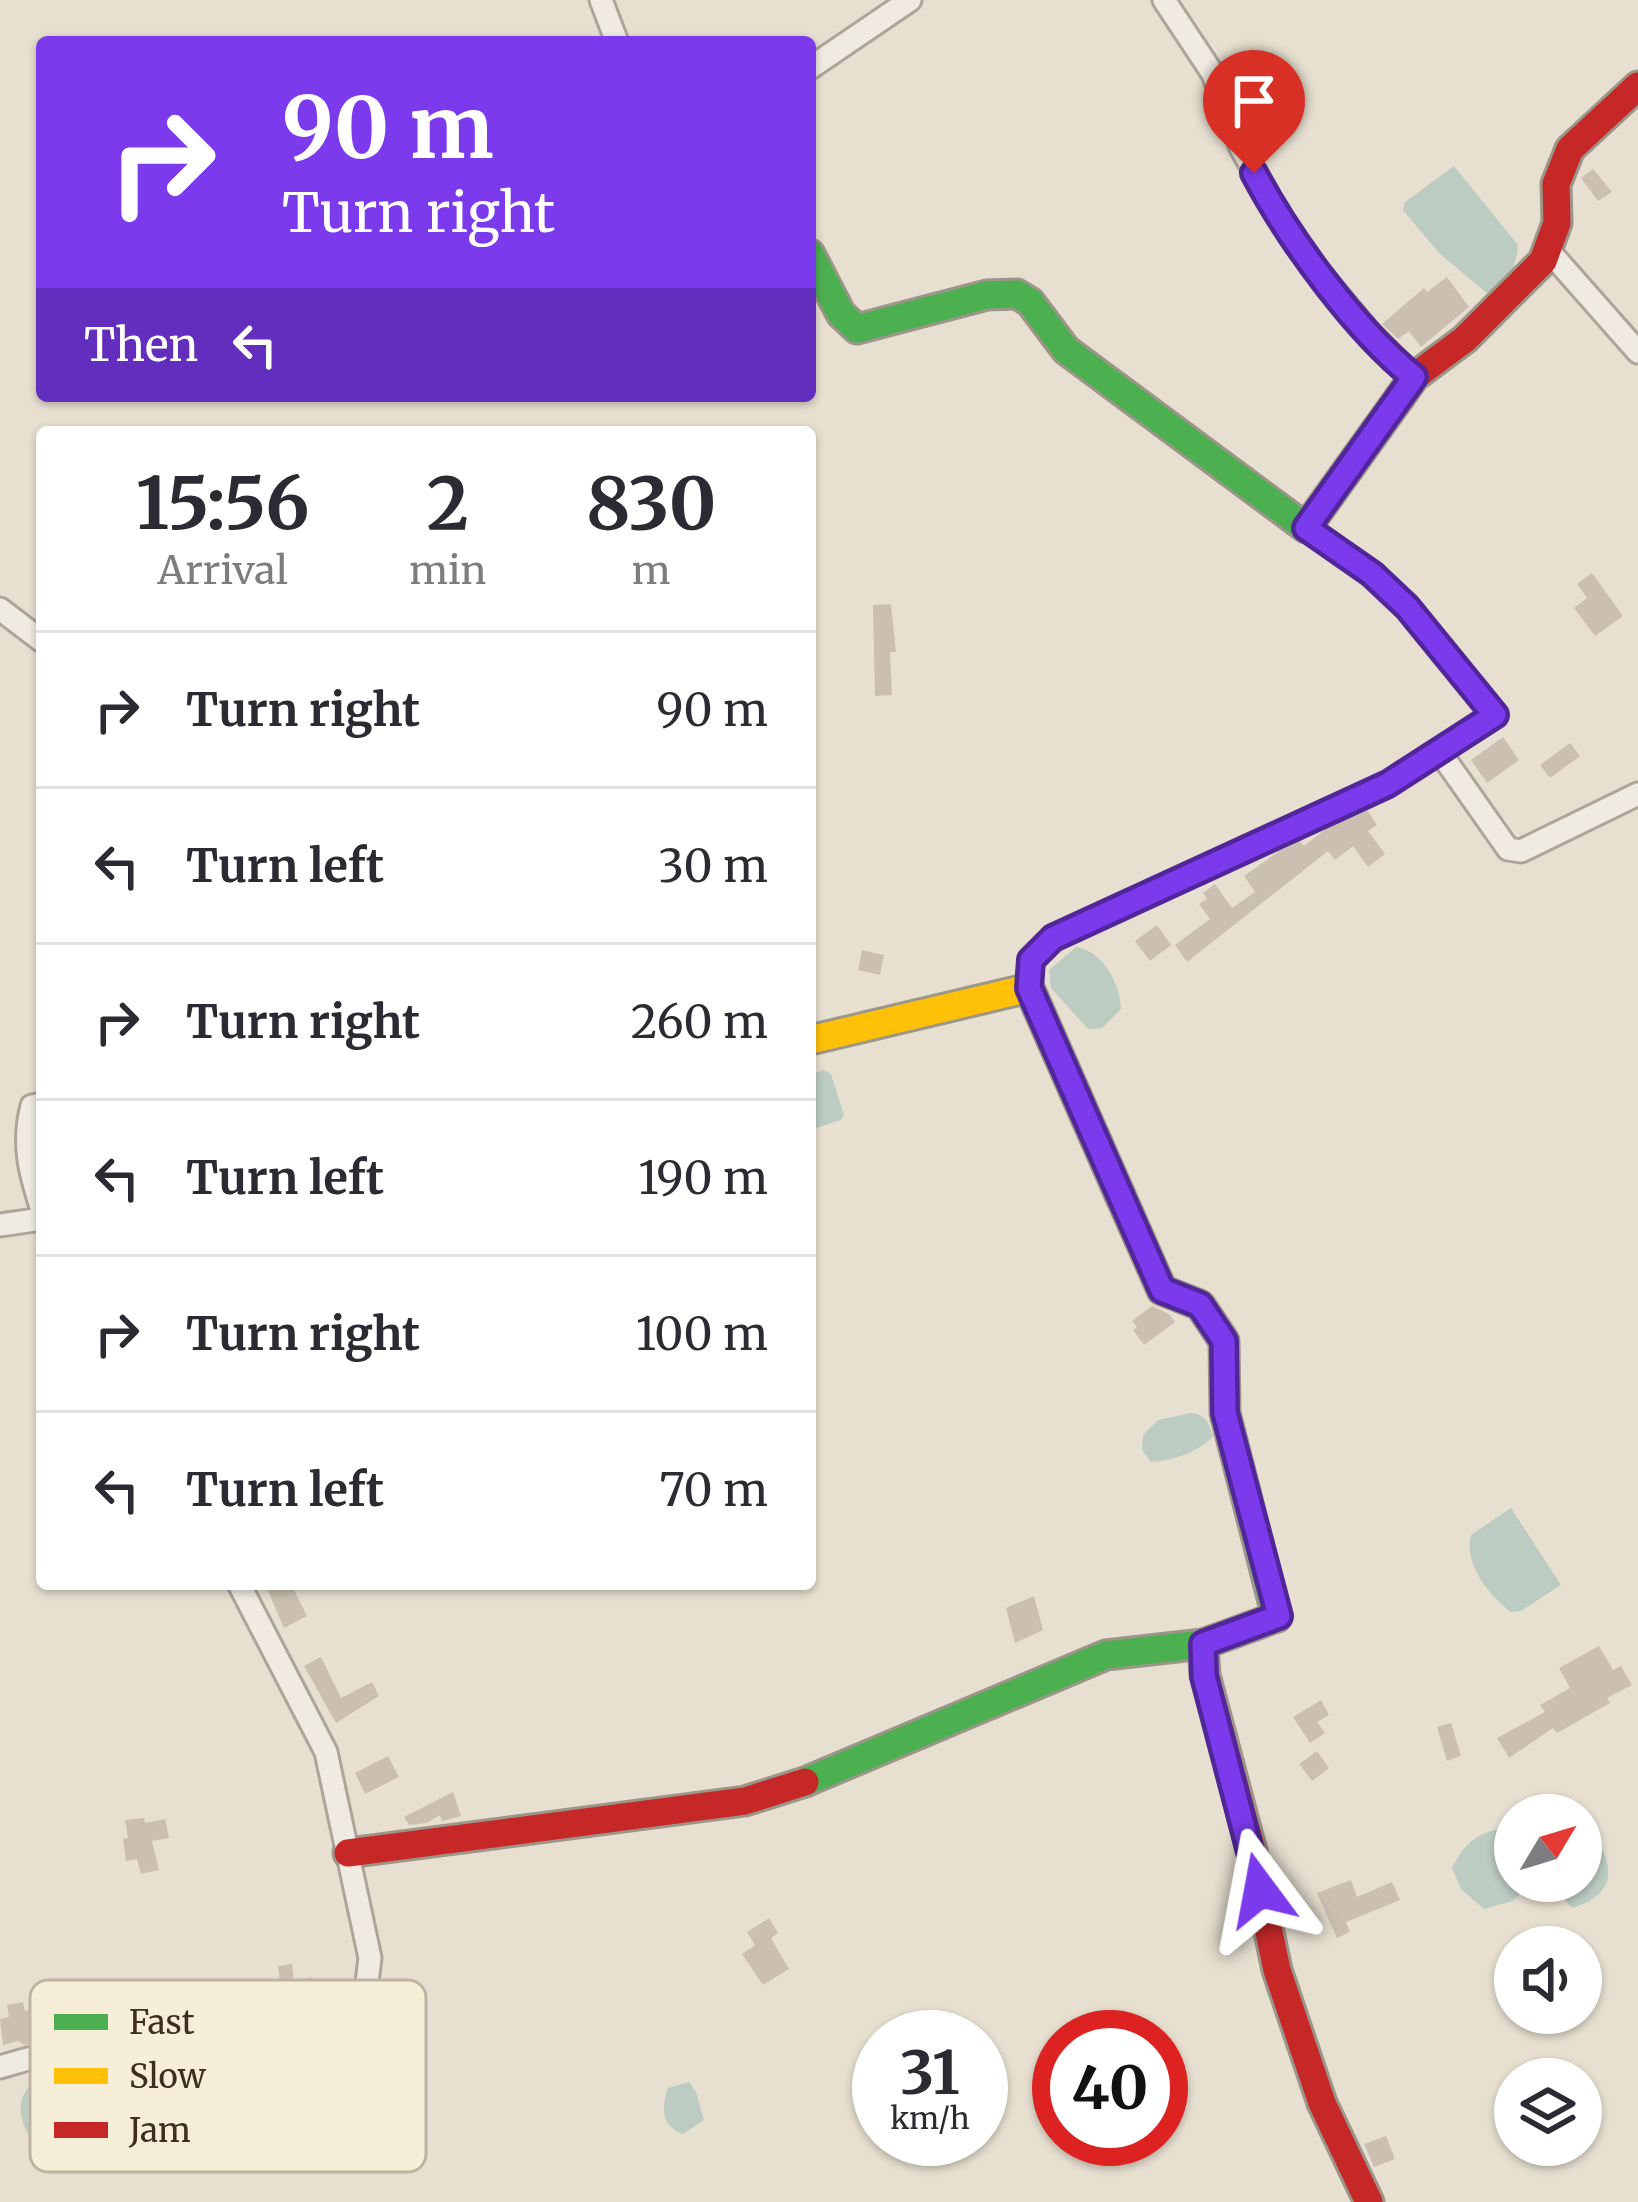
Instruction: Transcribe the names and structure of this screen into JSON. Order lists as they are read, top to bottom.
{
  "legend": ["Fast", "Slow", "Jam"],
  "north": "top right",
  "page": {
    "turn": ["90 m", "Turn right"],
    "then": "Then",
    "eta": [
      "15:56",
      "Arrival",
      "2",
      "min",
      "830",
      "m"
    ],
    "list": [
      {
        "name": "Turn right",
        "value": "90 m"
      },
      {
        "name": "Turn left",
        "value": "30 m"
      },
      {
        "name": "Turn right",
        "value": "260 m"
      },
      {
        "name": "Turn left",
        "value": "190 m"
      },
      {
        "name": "Turn right",
        "value": "100 m"
      },
      {
        "name": "Turn left",
        "value": "70 m"
      }
    ],
    "speed": "31 km/h",
    "limit": "40"
  }
}
